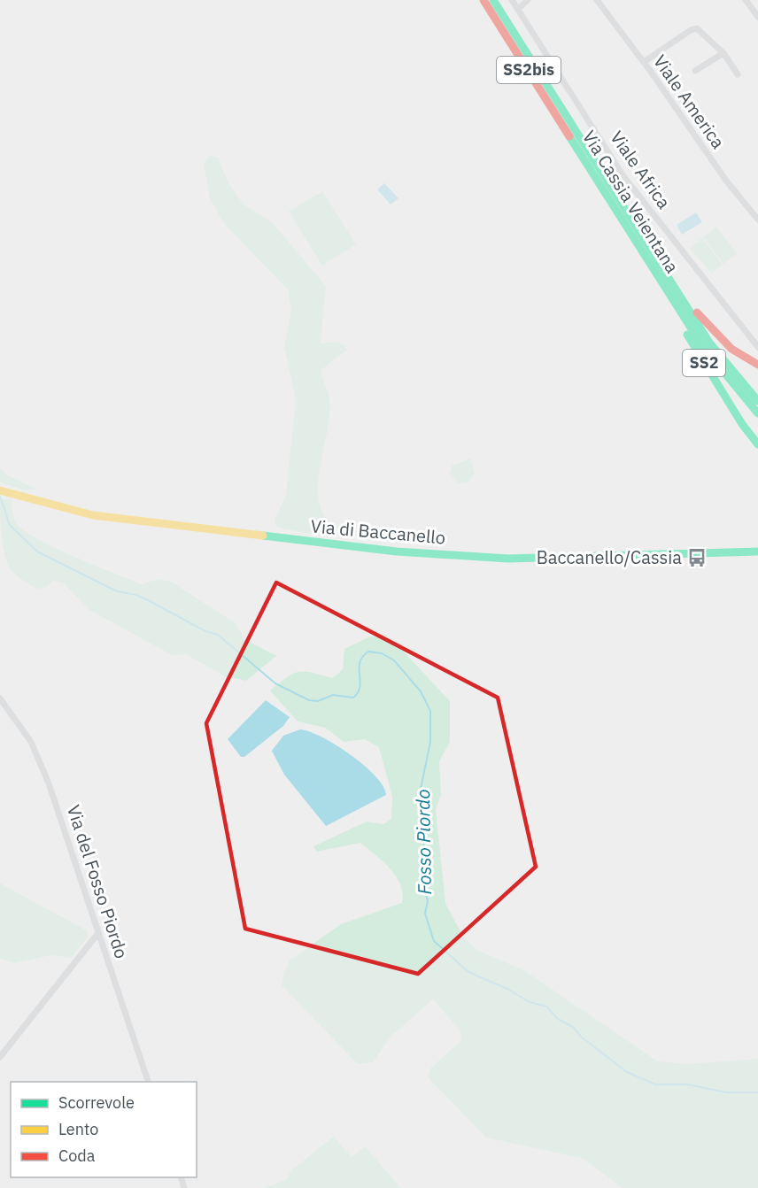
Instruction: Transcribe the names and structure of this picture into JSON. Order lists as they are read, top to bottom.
{
  "streets": {
    "main road": [
      "SS2bis",
      "Via Cassia Veientana",
      "SS2",
      "Via di Baccanello"
    ],
    "street": ["Viale America", "Viale Africa", "Via del Fosso Piordo"]
  },
  "crossings": [
    ["Via Cassia Veientana", "SS2"]
  ],
  "water": ["Fosso Piordo"],
  "places": {
    "bus stop": ["Baccanello/Cassia"]
  },
  "legend": ["Scorrevole", "Lento", "Coda"]
}
